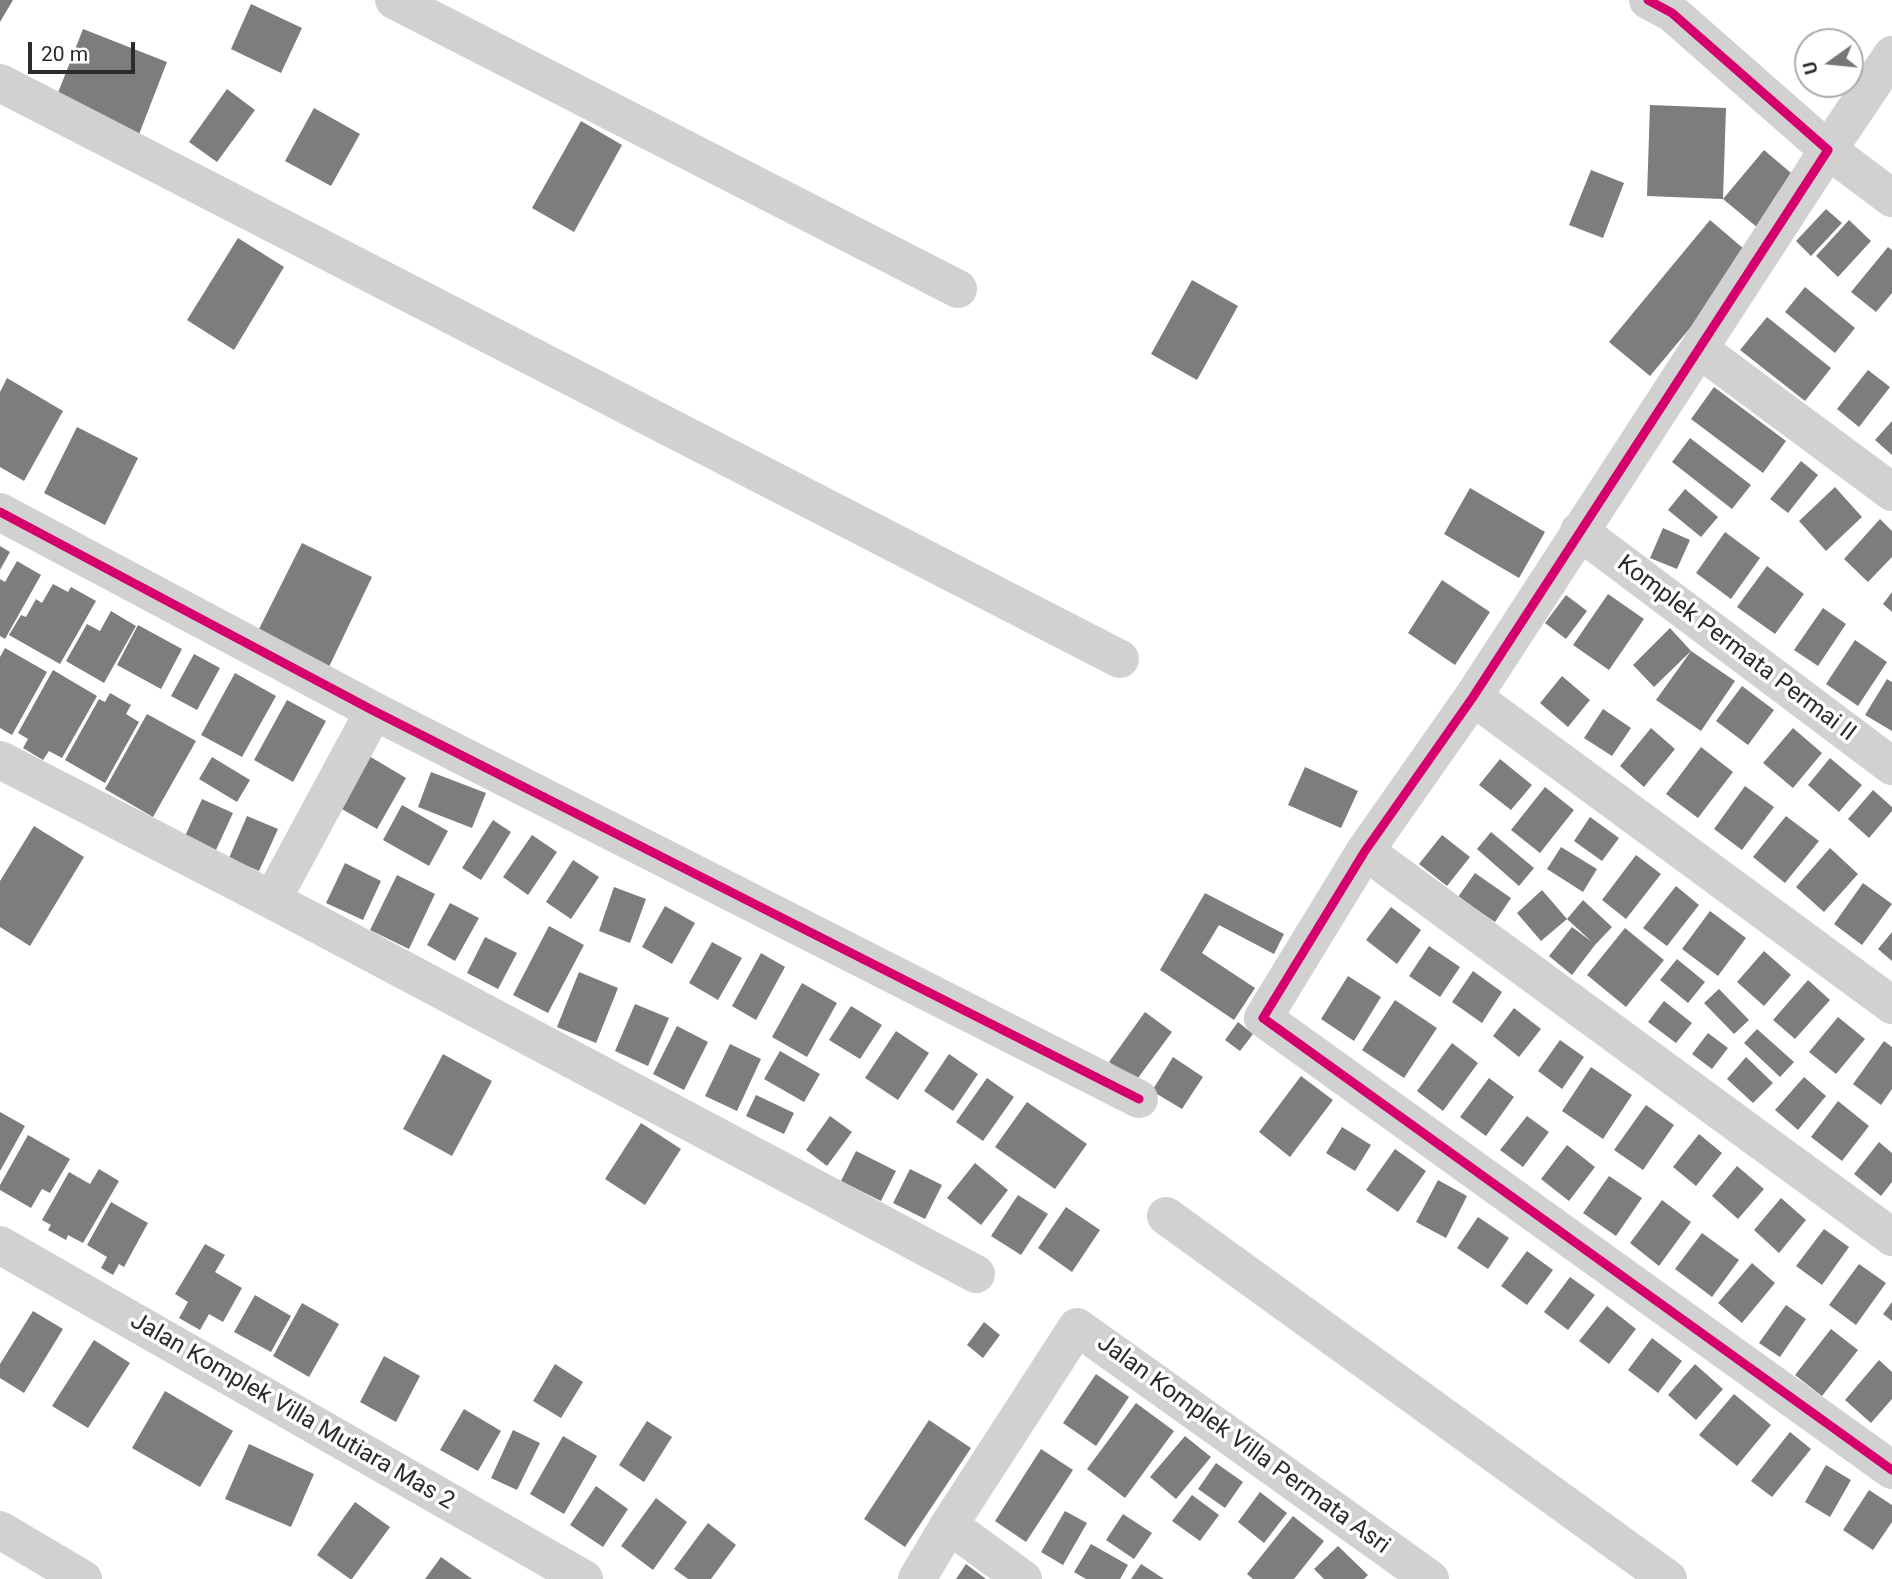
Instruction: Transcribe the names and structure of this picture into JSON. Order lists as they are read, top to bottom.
{
  "streets": {
    "street": ["Komplek Permata Permai II", "Jalan Komplek Villa Mutiara Mas 2", "Jalan Komplek Villa Permata Asri"]
  },
  "scale_bar": "20 m",
  "north": "left"
}
